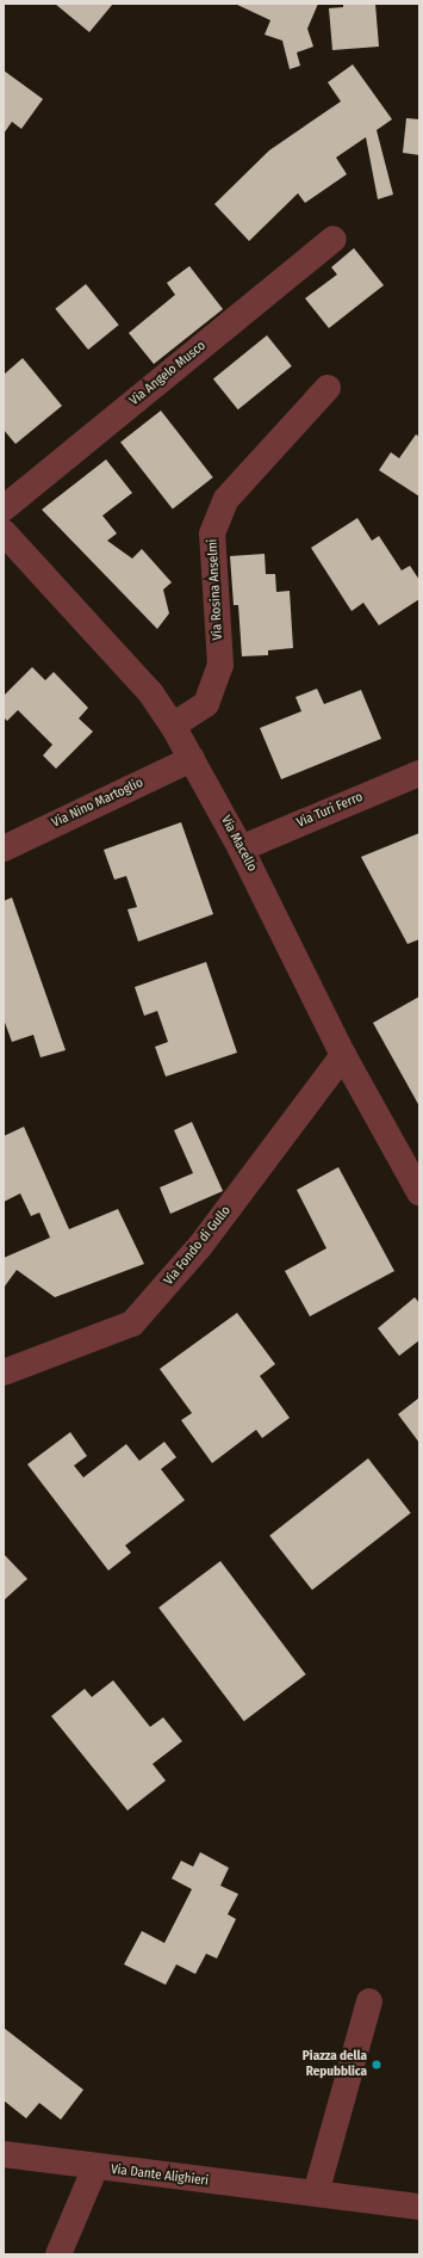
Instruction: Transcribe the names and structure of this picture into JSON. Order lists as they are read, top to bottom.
{
  "streets": {
    "street": [
      "Via Angelo Musco",
      "Via Rosina Anselmi",
      "Via Nino Martoglio",
      "Via Turi Ferro",
      "Via Macello",
      "Via Fondo di Gullo",
      "Via Dante Alighieri"
    ]
  },
  "crossings": [
    ["Via Rosina Anselmi", "Via Macello"],
    ["Via Nino Martoglio", "Via Macello"],
    ["Via Turi Ferro", "Via Macello"],
    ["Via Macello", "Via Fondo di Gullo"]
  ],
  "places": ["Piazza della Repubblica"]
}
